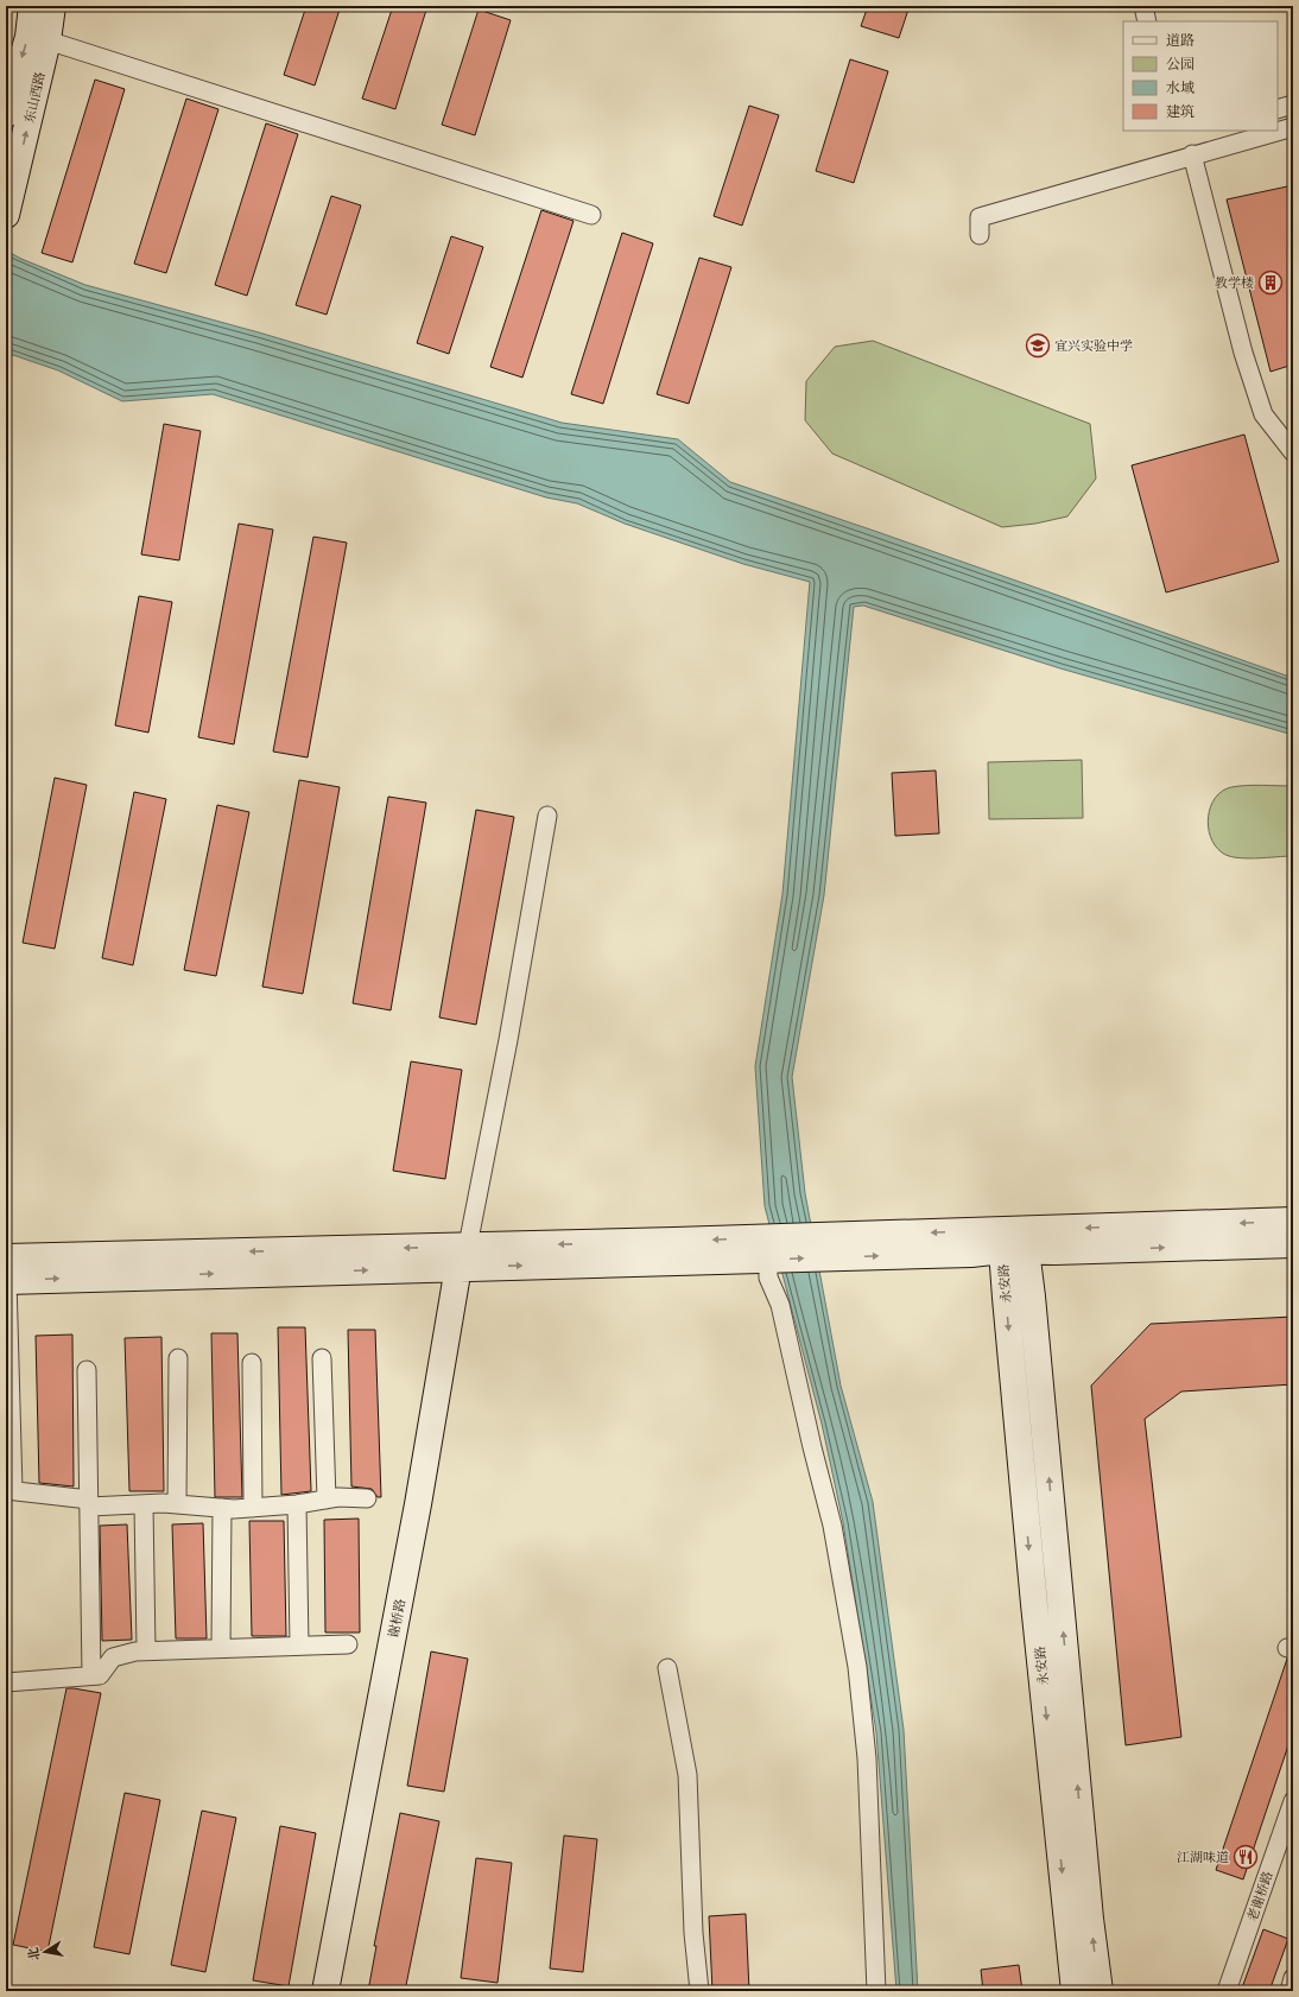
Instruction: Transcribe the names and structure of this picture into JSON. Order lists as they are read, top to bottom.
{
  "streets": {
    "main road": ["东山西路", "永安路", "谢桥路"],
    "street": ["老谢桥路"]
  },
  "places": {
    "building": ["教学楼"],
    "school or university": ["宜兴实验中学"],
    "restaurant": ["江湖味道"]
  },
  "legend": [
    "道路",
    "公园",
    "水域",
    "建筑"
  ],
  "north": "left"
}
